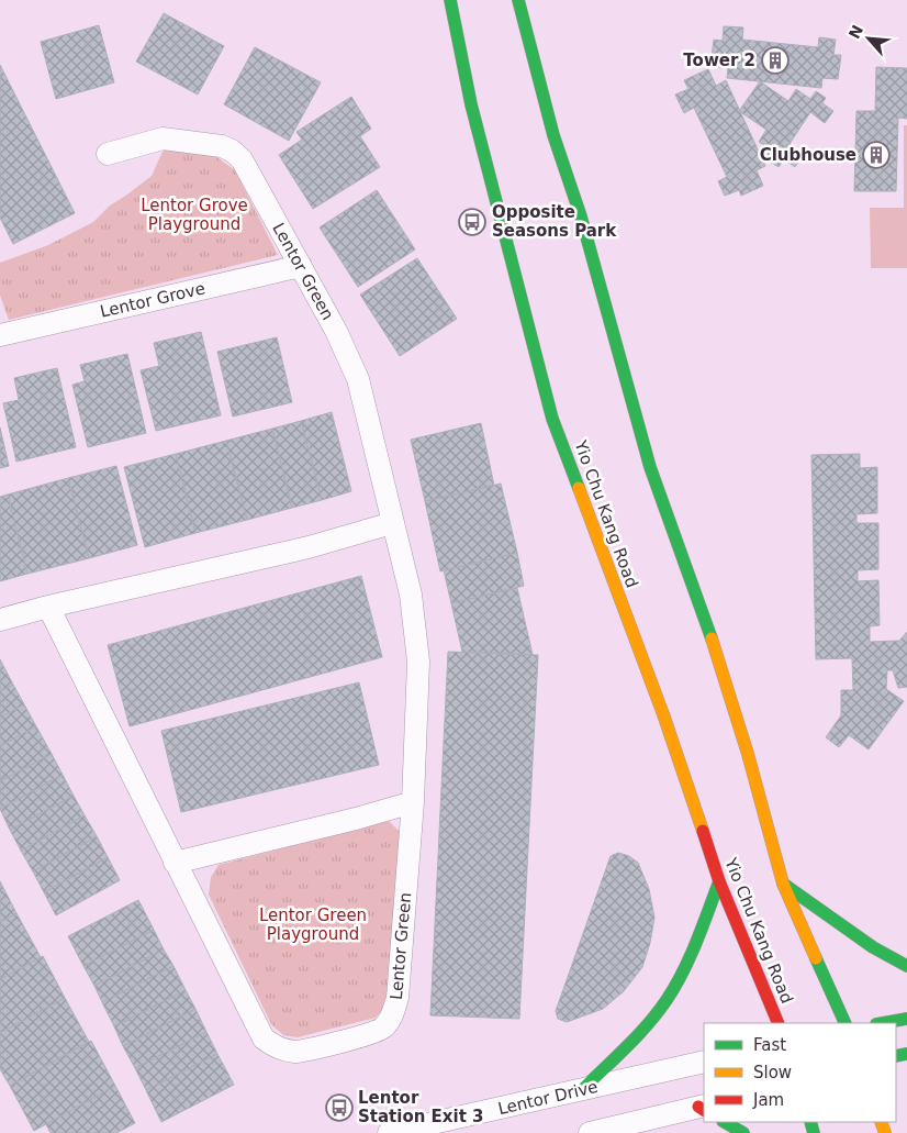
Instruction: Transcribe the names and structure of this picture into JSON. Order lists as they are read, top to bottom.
{
  "streets": {
    "main road": ["Yio Chu Kang Road"],
    "street": ["Lentor Green", "Lentor Grove", "Lentor Drive"]
  },
  "crossings": [
    ["Lentor Green", "Lentor Grove"]
  ],
  "parks": ["Lentor Grove Playground", "Lentor Green Playground"],
  "places": {
    "building": ["Tower 2", "Clubhouse"],
    "bus stop": ["Opposite Seasons Park", "Lentor Station Exit 3"]
  },
  "legend": ["Fast", "Slow", "Jam"],
  "north": "top left"
}
